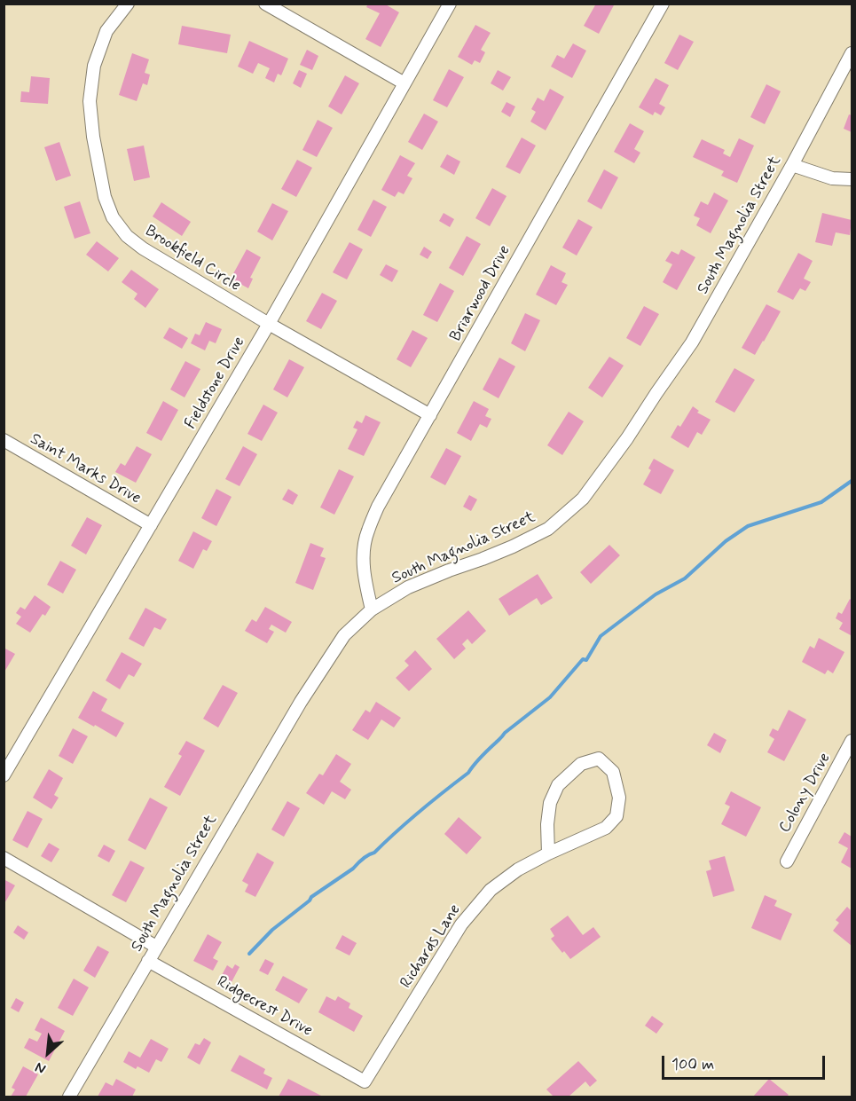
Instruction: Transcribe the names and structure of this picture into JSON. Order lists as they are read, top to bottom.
{
  "streets": {
    "street": [
      "South Magnolia Street",
      "Brookfield Circle",
      "Briarwood Drive",
      "Fieldstone Drive",
      "Saint Marks Drive",
      "Colony Drive",
      "Richards Lane",
      "Ridgecrest Drive"
    ]
  },
  "crossings": [
    ["South Magnolia Street", "Briarwood Drive"],
    ["South Magnolia Street", "Ridgecrest Drive"],
    ["Brookfield Circle", "Briarwood Drive"],
    ["Brookfield Circle", "Fieldstone Drive"],
    ["Fieldstone Drive", "Saint Marks Drive"],
    ["Richards Lane", "Ridgecrest Drive"]
  ],
  "scale_bar": "100 m",
  "north": "bottom left"
}
